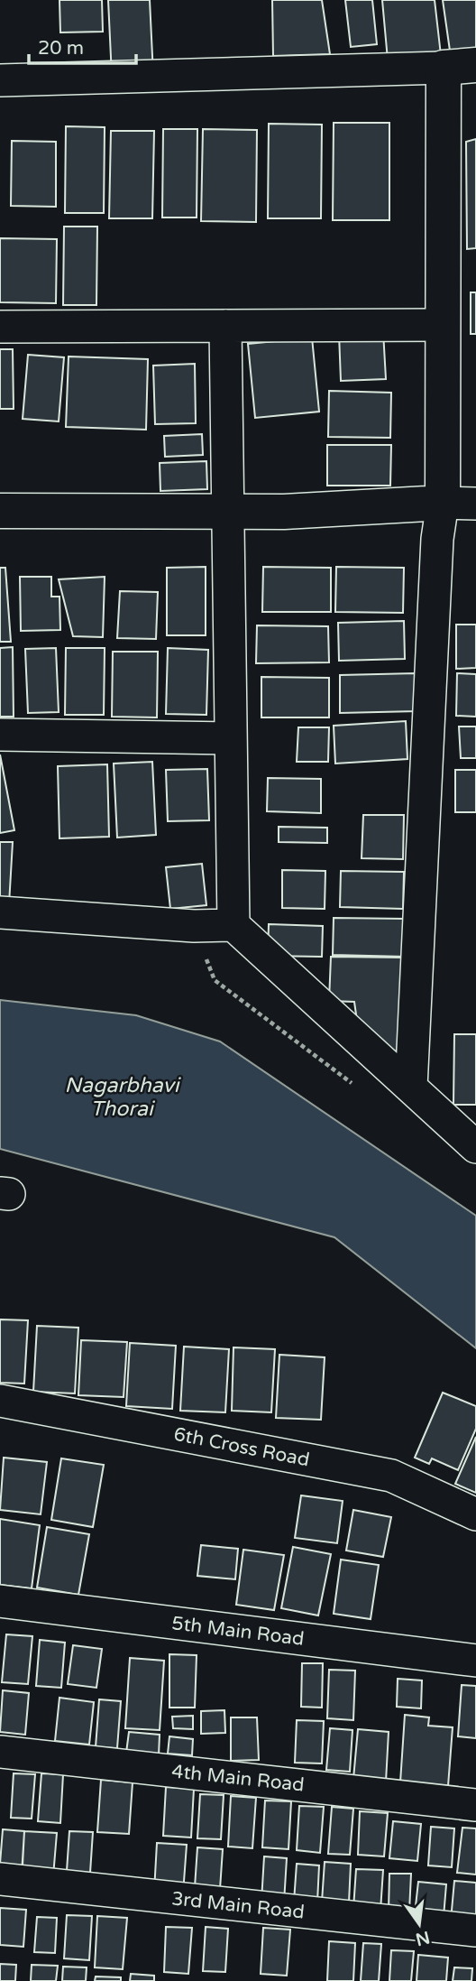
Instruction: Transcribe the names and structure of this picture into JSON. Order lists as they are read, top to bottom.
{
  "streets": {
    "street": [
      "6th Cross Road",
      "5th Main Road",
      "4th Main Road",
      "3rd Main Road"
    ]
  },
  "water": ["Nagarbhavi Thorai"],
  "scale_bar": "20 m",
  "north": "bottom"
}
